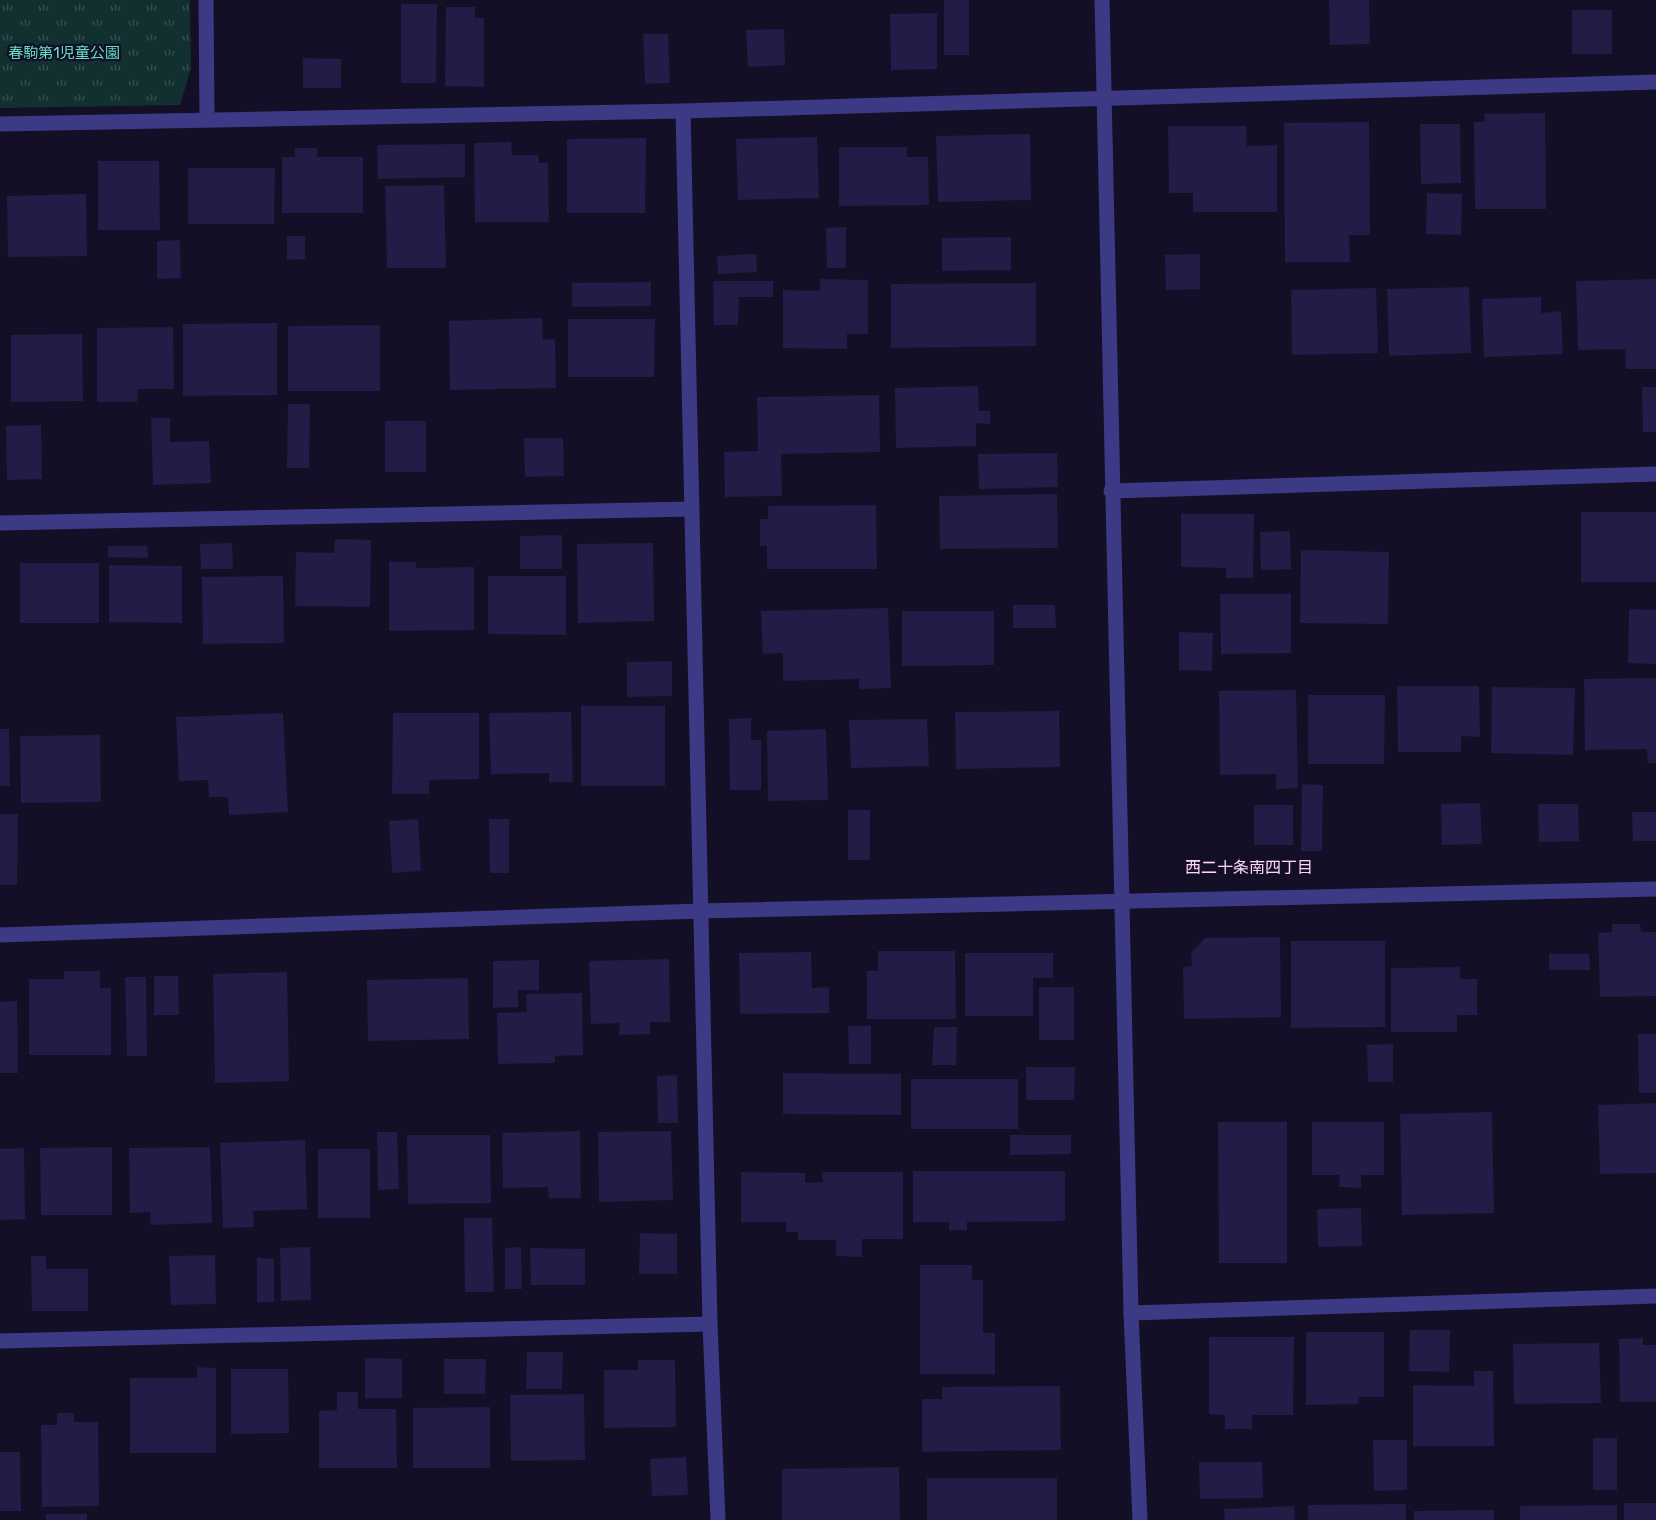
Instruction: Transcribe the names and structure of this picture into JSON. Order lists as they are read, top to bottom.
{
  "districts": ["西二十条南四丁目"],
  "parks": ["春駒第1児童公園"]
}
